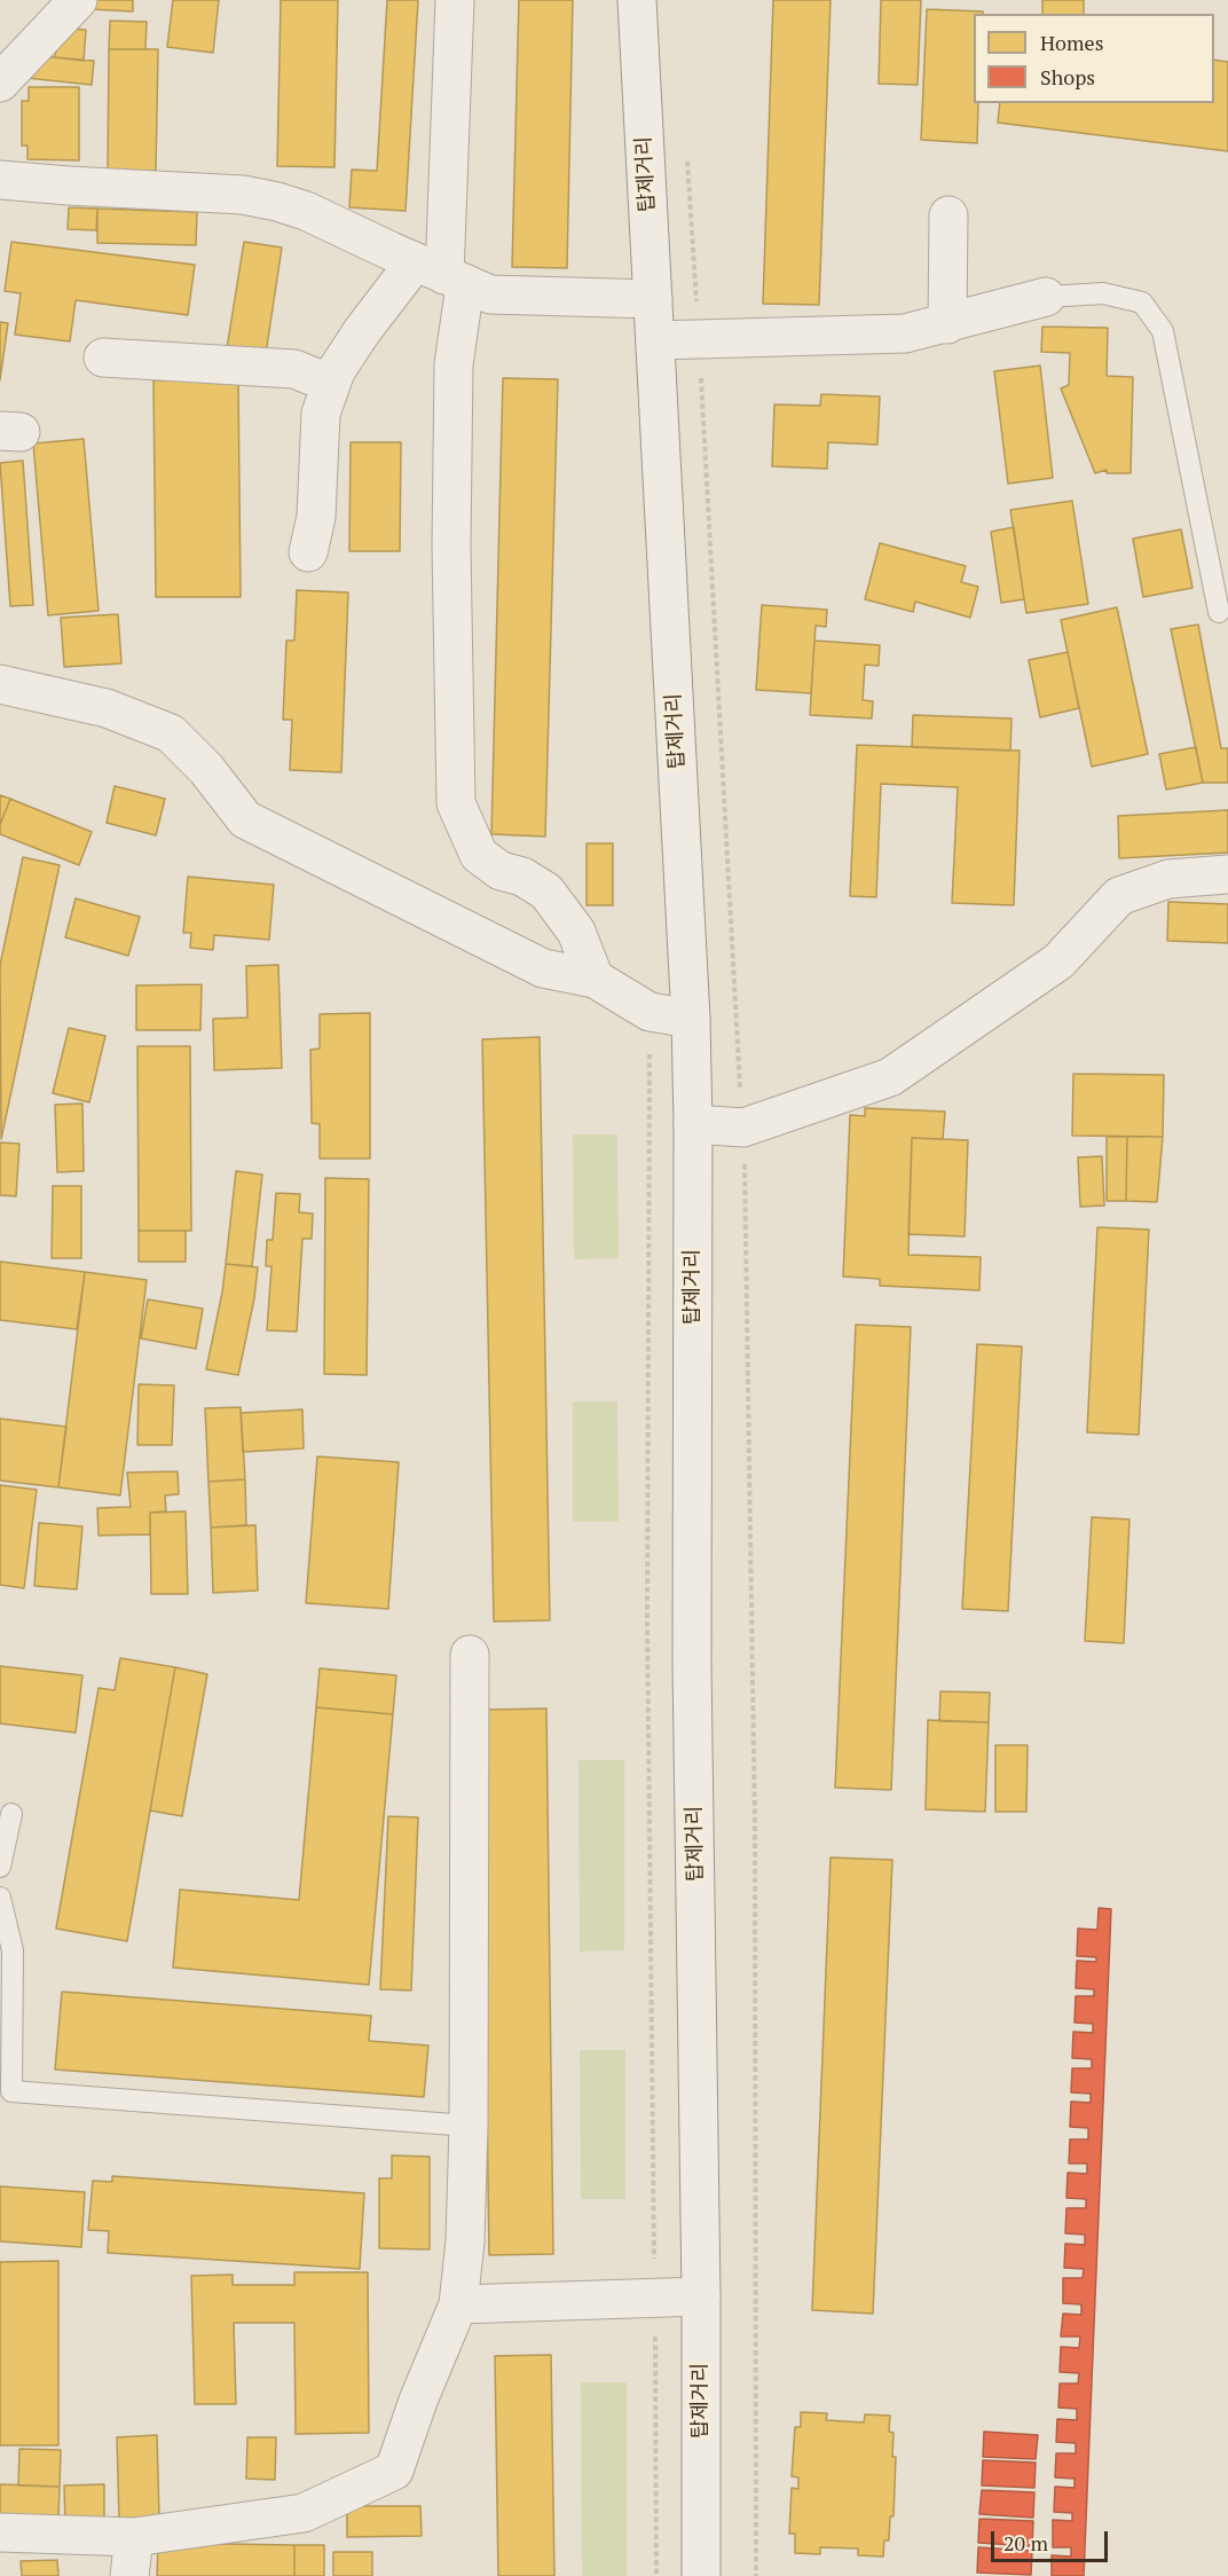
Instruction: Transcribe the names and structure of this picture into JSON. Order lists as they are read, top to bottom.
{
  "streets": {
    "street": ["탑제거리"]
  },
  "legend": ["Homes", "Shops"],
  "scale_bar": "20 m"
}
